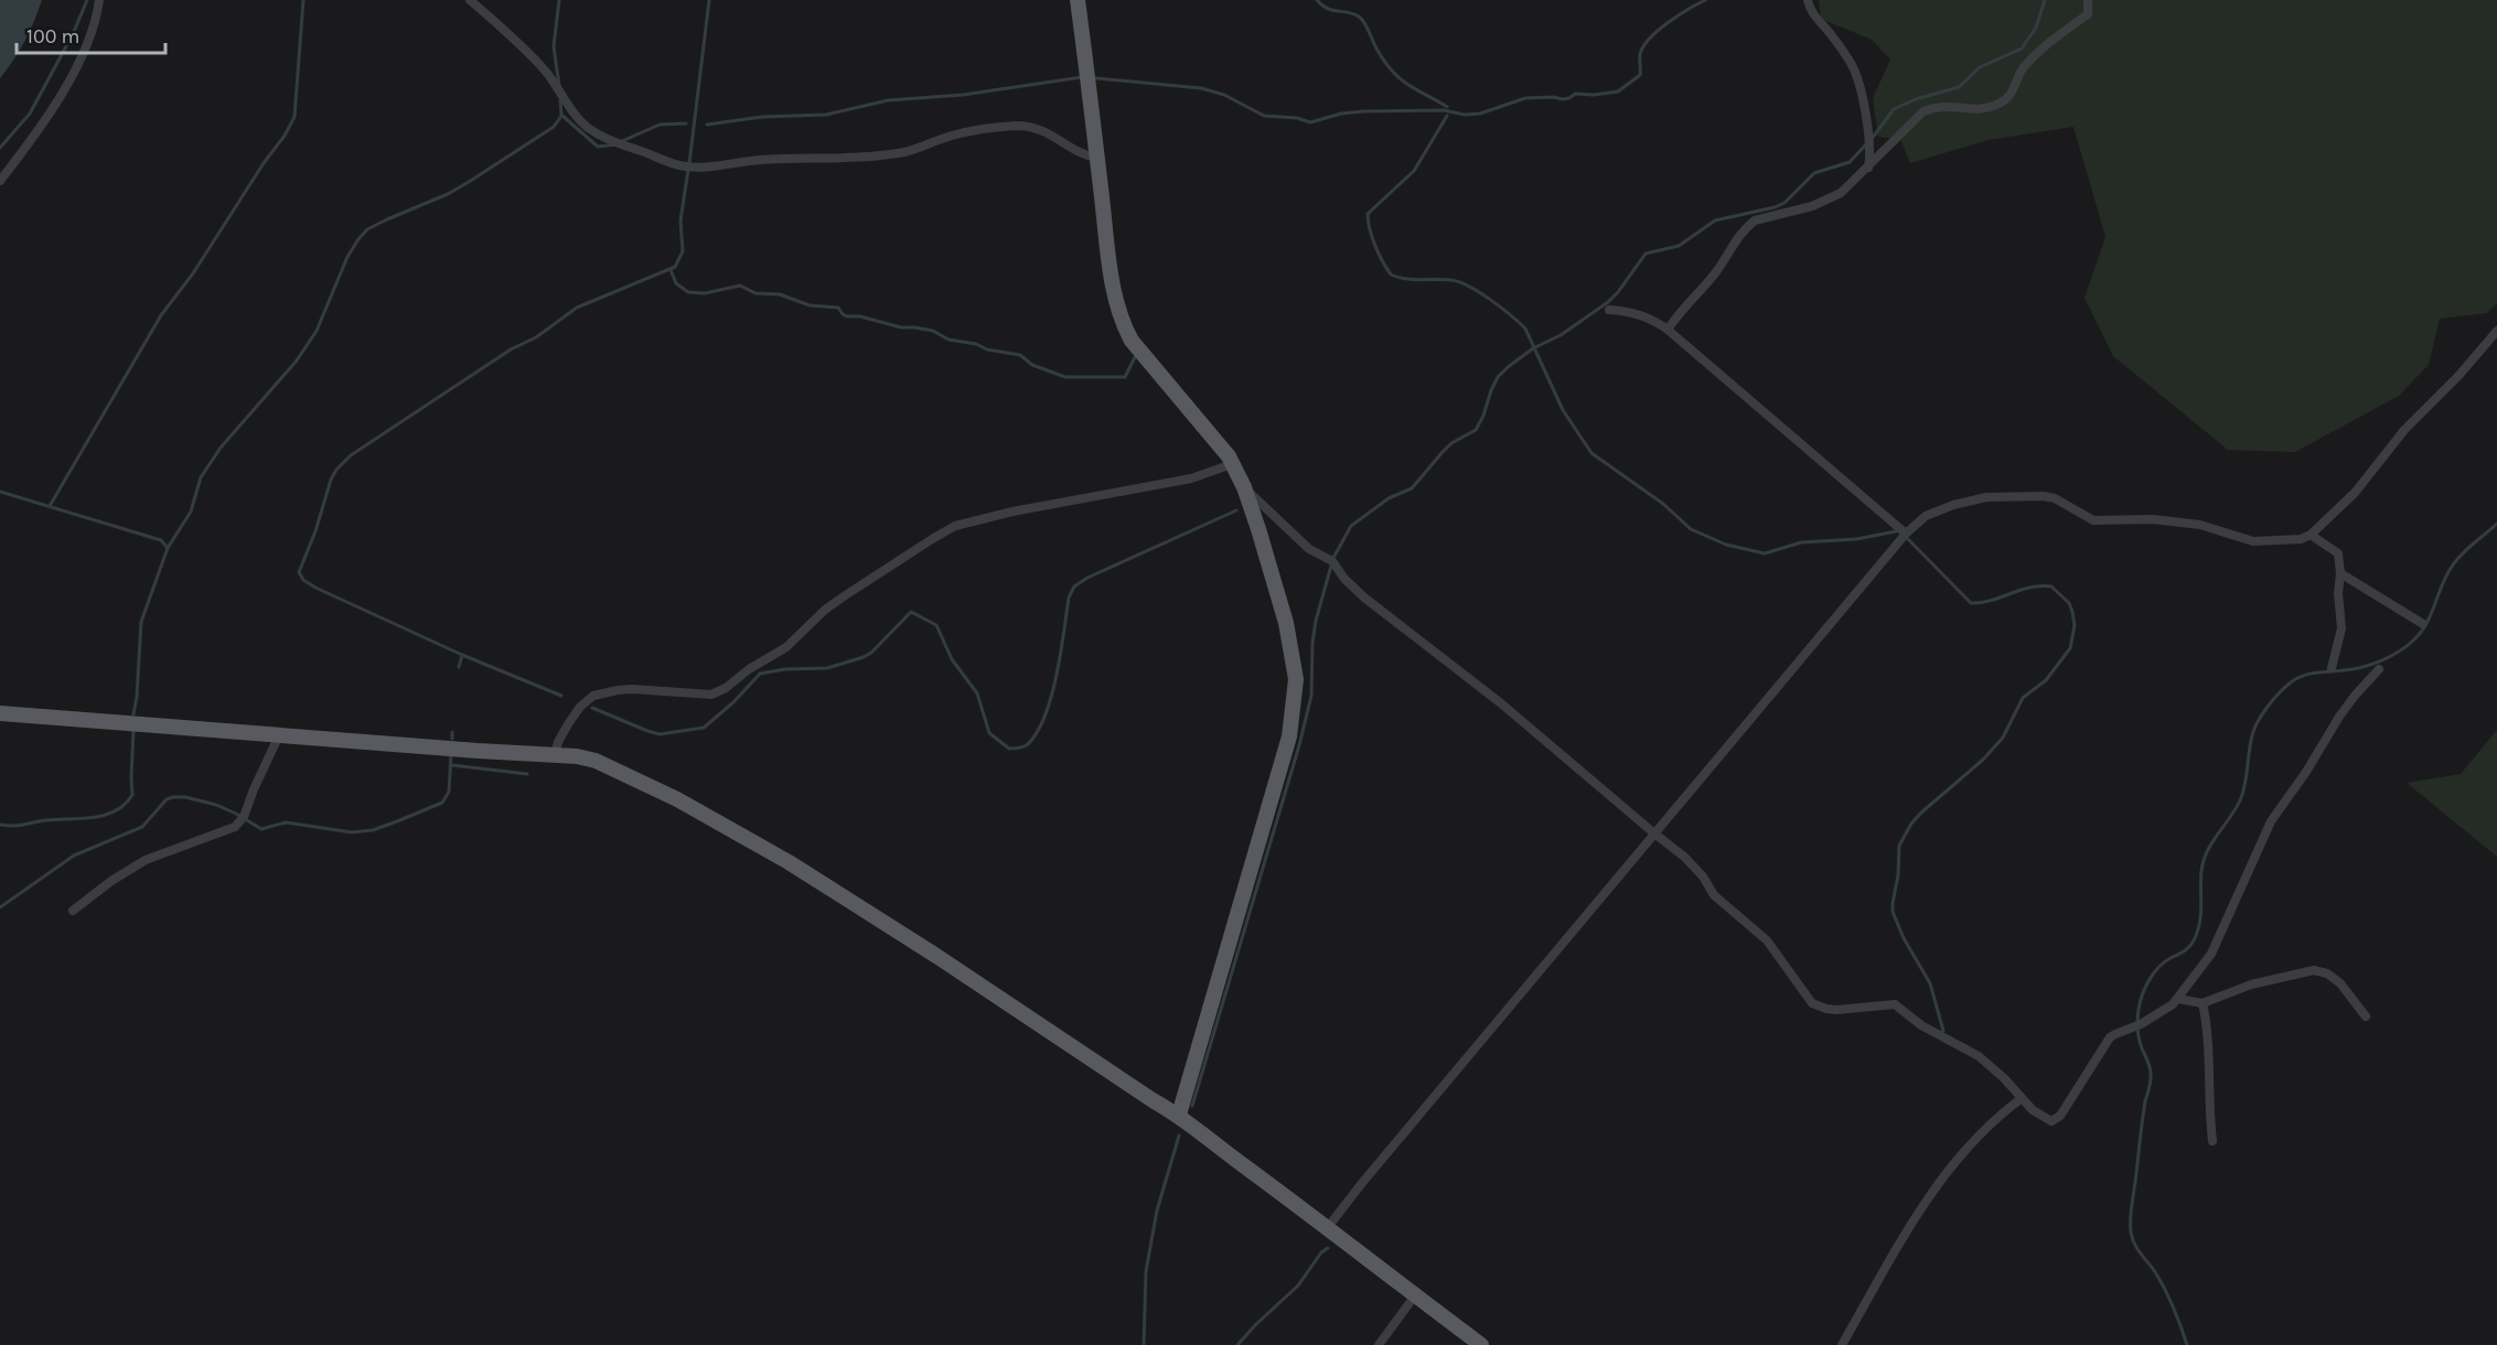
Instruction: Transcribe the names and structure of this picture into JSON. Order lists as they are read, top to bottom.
{
  "scale_bar": "100 m"
}
